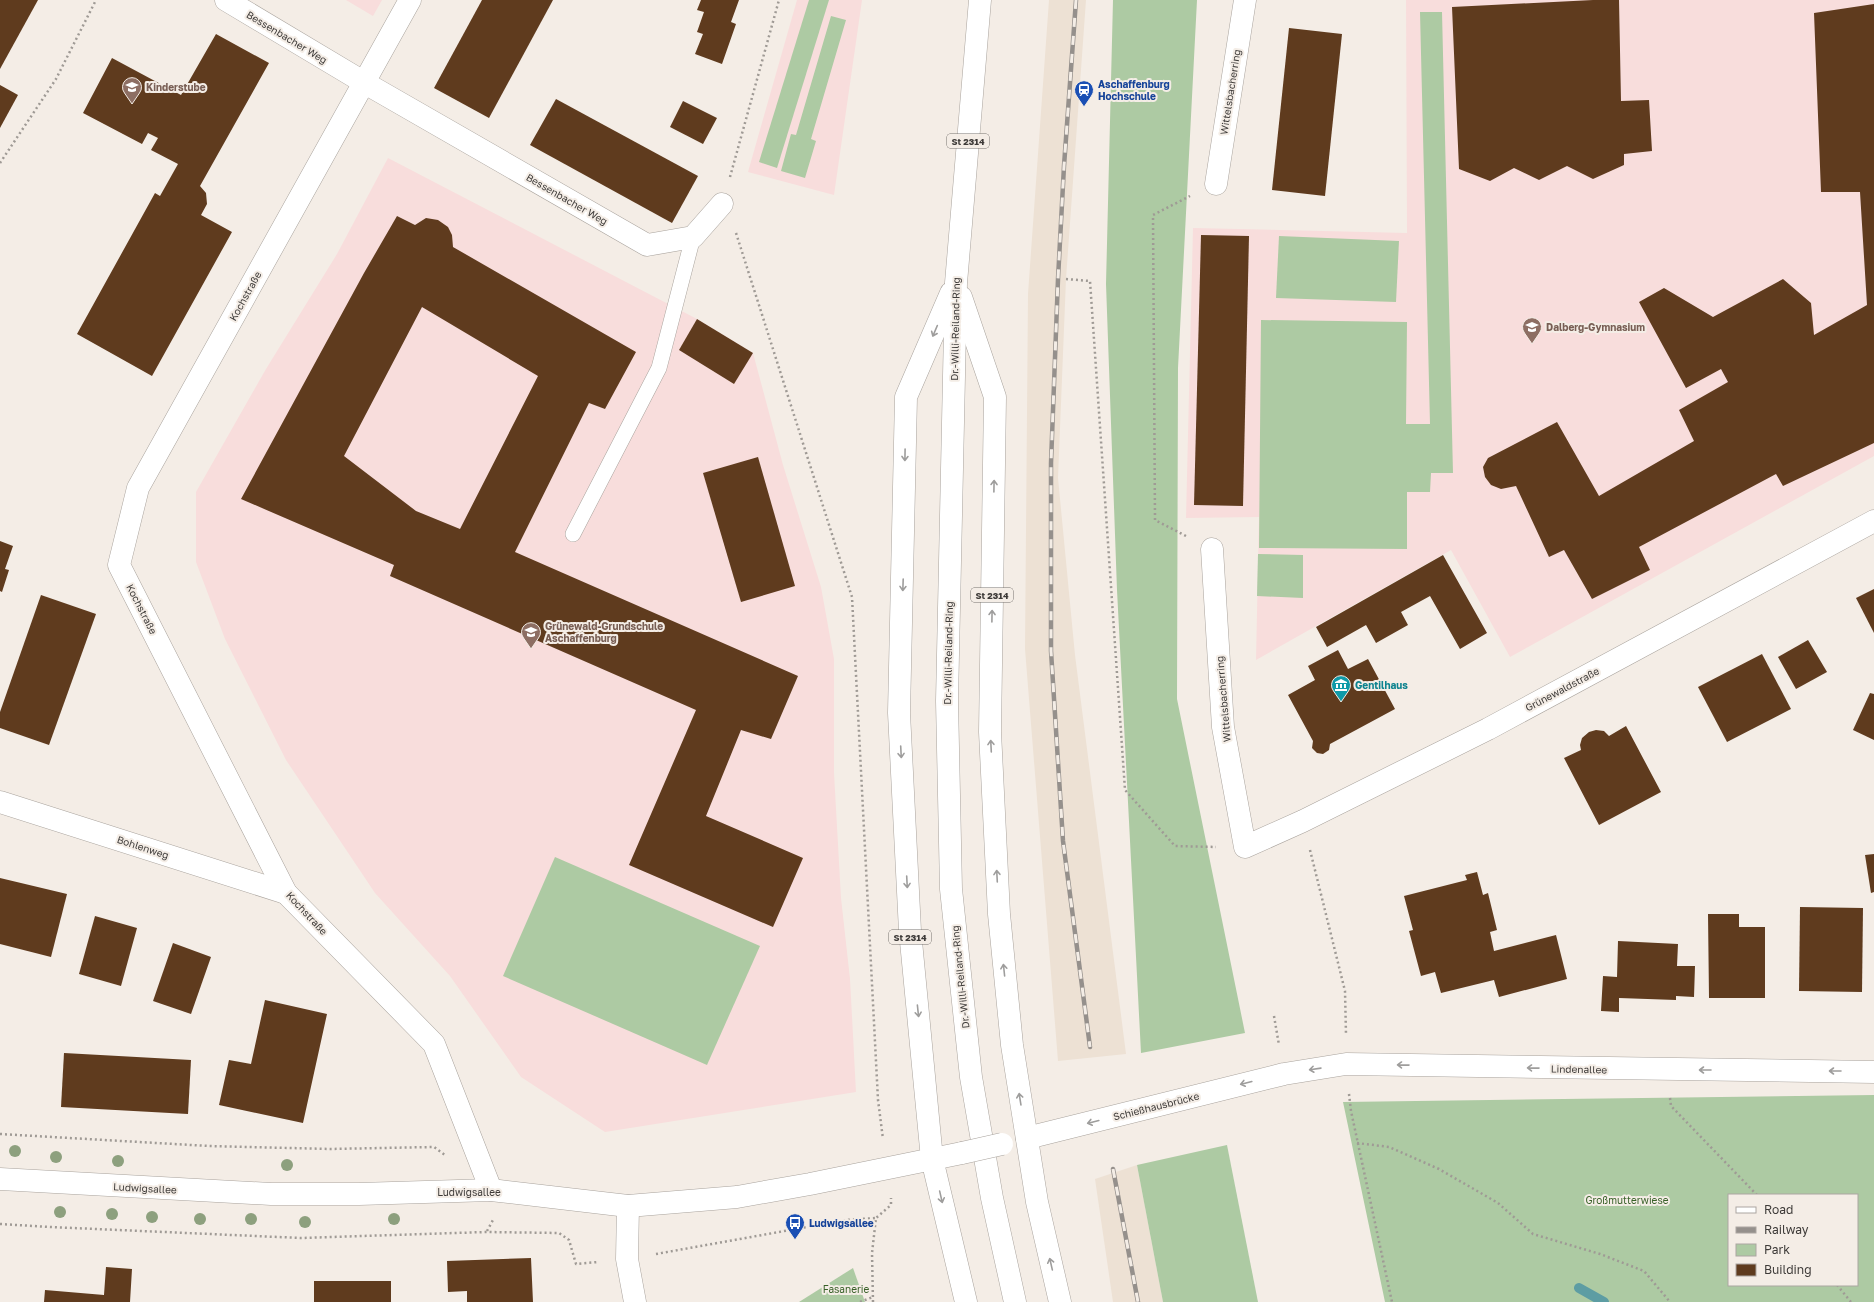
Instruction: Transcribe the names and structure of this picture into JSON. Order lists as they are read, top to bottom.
{
  "streets": {
    "main road": [
      "Bessenbacher Weg",
      "Wittelsbacherring",
      "St 2314",
      "Kochstraße",
      "Dr.-Willi-Reiland-Ring",
      "Grünewaldstraße",
      "Bohlenweg",
      "Lindenallee",
      "Schießhausbrücke",
      "Ludwigsallee"
    ]
  },
  "crossings": [
    ["Bessenbacher Weg", "Kochstraße"],
    ["Wittelsbacherring", "Grünewaldstraße"],
    ["St 2314", "Dr.-Willi-Reiland-Ring"],
    ["St 2314", "Schießhausbrücke"],
    ["St 2314", "Ludwigsallee"],
    ["Kochstraße", "Bohlenweg"],
    ["Kochstraße", "Ludwigsallee"],
    ["Lindenallee", "Schießhausbrücke"],
    ["Schießhausbrücke", "Ludwigsallee"]
  ],
  "one_way": ["Lindenallee", "Schießhausbrücke"],
  "parks": ["Großmutterwiese", "Fasanerie"],
  "places": {
    "school or university": ["Kinderstube", "Dalberg-Gymnasium", "Grünewald-Grundschule Aschaffenburg"],
    "station": ["Aschaffenburg Hochschule"],
    "museum": ["Gentilhaus"],
    "bus stop": ["Ludwigsallee"]
  },
  "legend": [
    "Road",
    "Railway",
    "Park",
    "Building"
  ]
}
